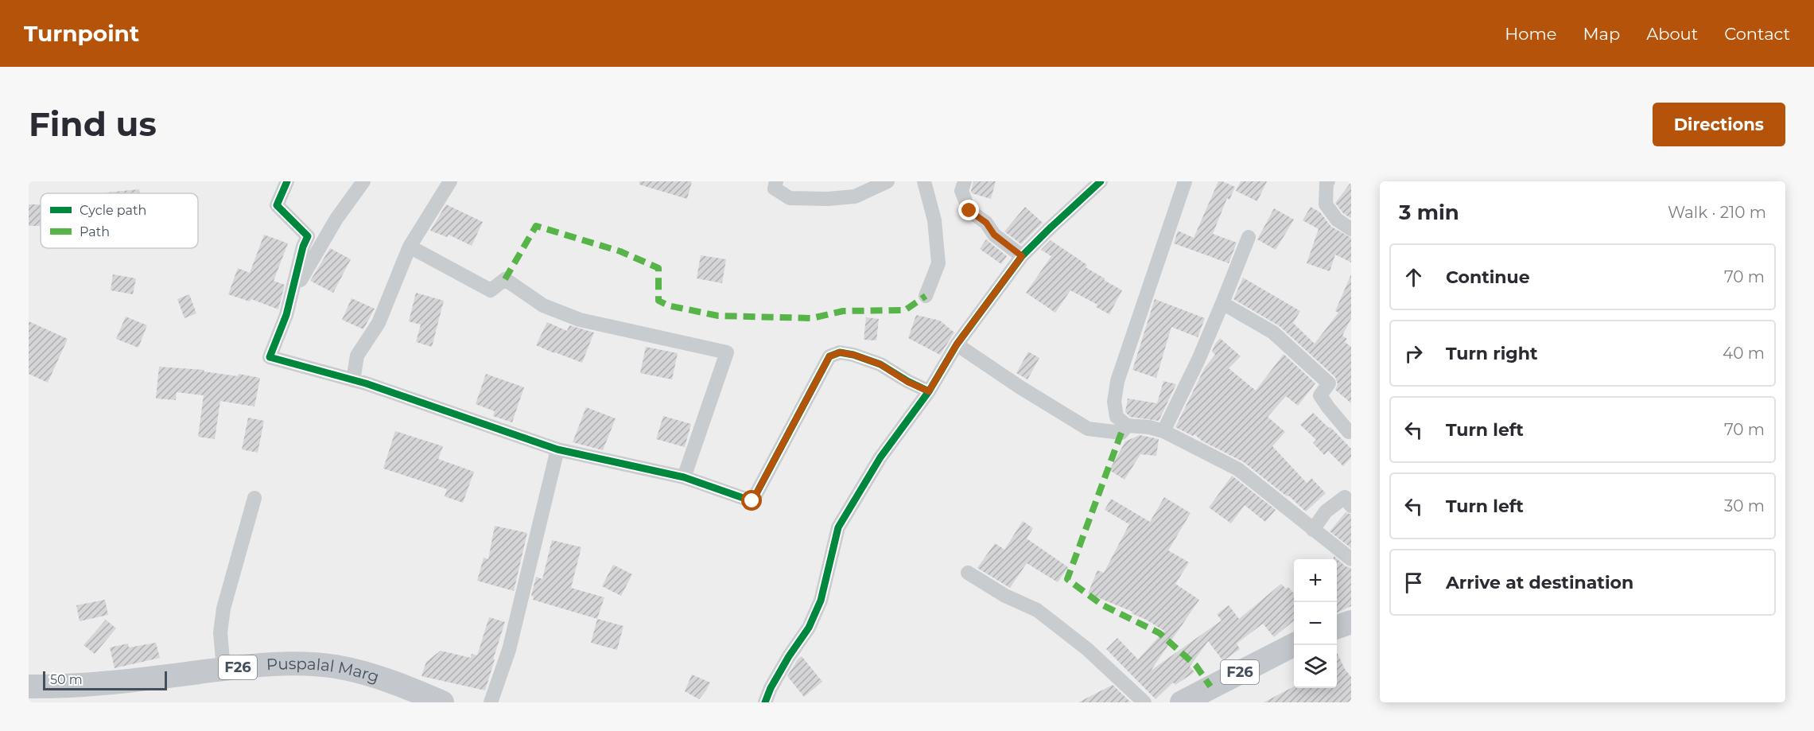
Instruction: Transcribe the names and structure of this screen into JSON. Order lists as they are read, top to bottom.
{
  "streets": {
    "main road": ["F26", "Puspalal Marg"]
  },
  "legend": ["Cycle path", "Path"],
  "scale_bar": "50 m",
  "page": {
    "header": "Turnpoint",
    "nav": [
      "Home",
      "Map",
      "About",
      "Contact"
    ],
    "buttons": "Directions",
    "title": "Find us",
    "heading": ["3 min", "Walk · 210 m"],
    "list": [
      ["Continue", "70 m"],
      ["Turn right", "40 m"],
      ["Turn left", "70 m"],
      ["Turn left", "30 m"],
      "Arrive at destination"
    ],
    "map_buttons": ["+", "−"],
    "scale": "50 m"
  }
}
